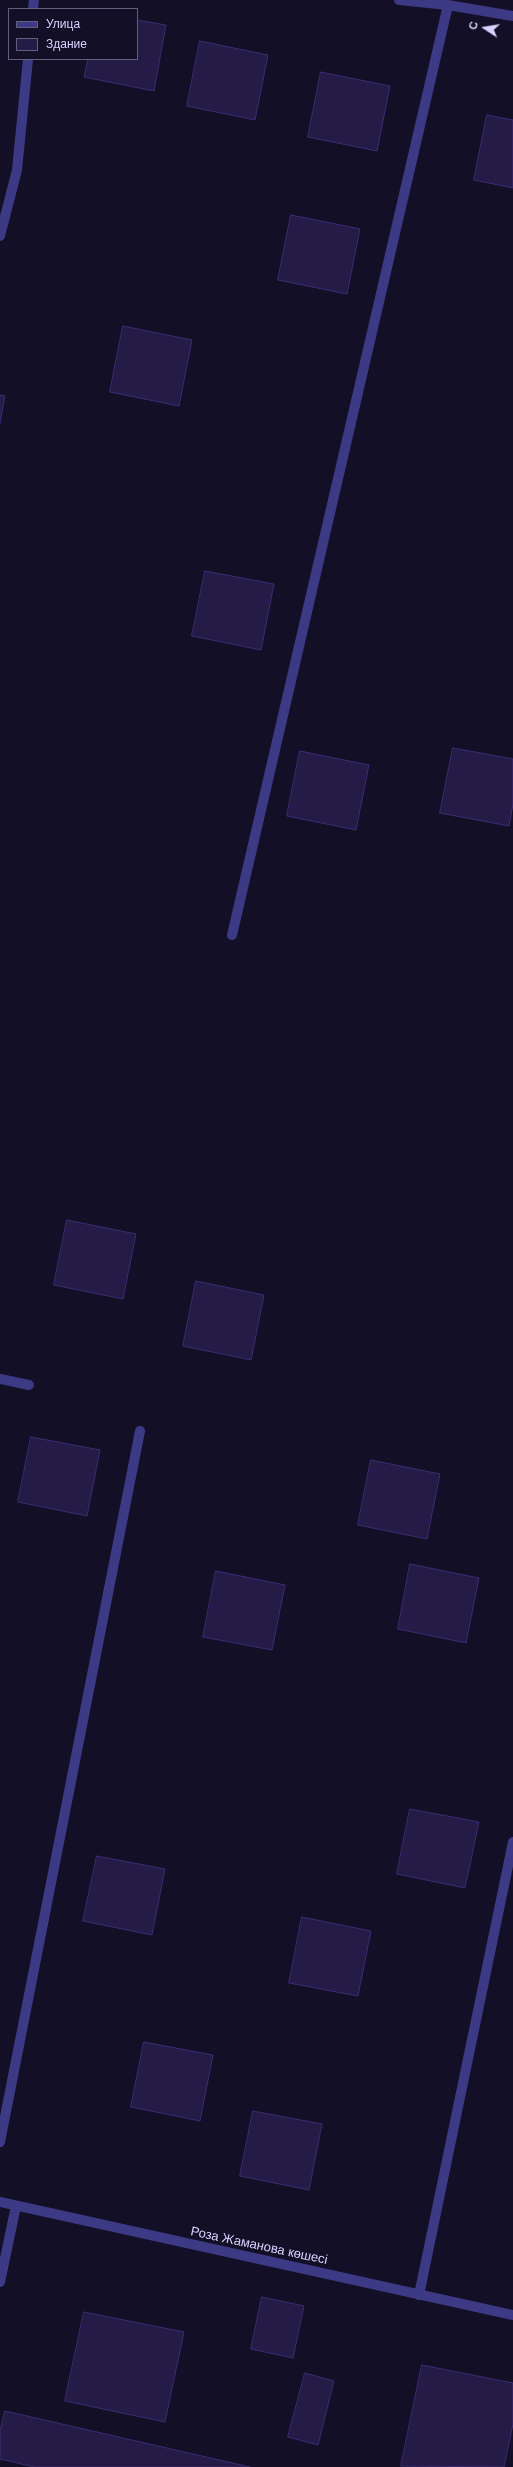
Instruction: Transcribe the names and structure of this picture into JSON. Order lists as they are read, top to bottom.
{
  "streets": {
    "street": ["Роза Жаманова көшесі"]
  },
  "legend": ["Улица", "Здание"],
  "north": "left"
}
